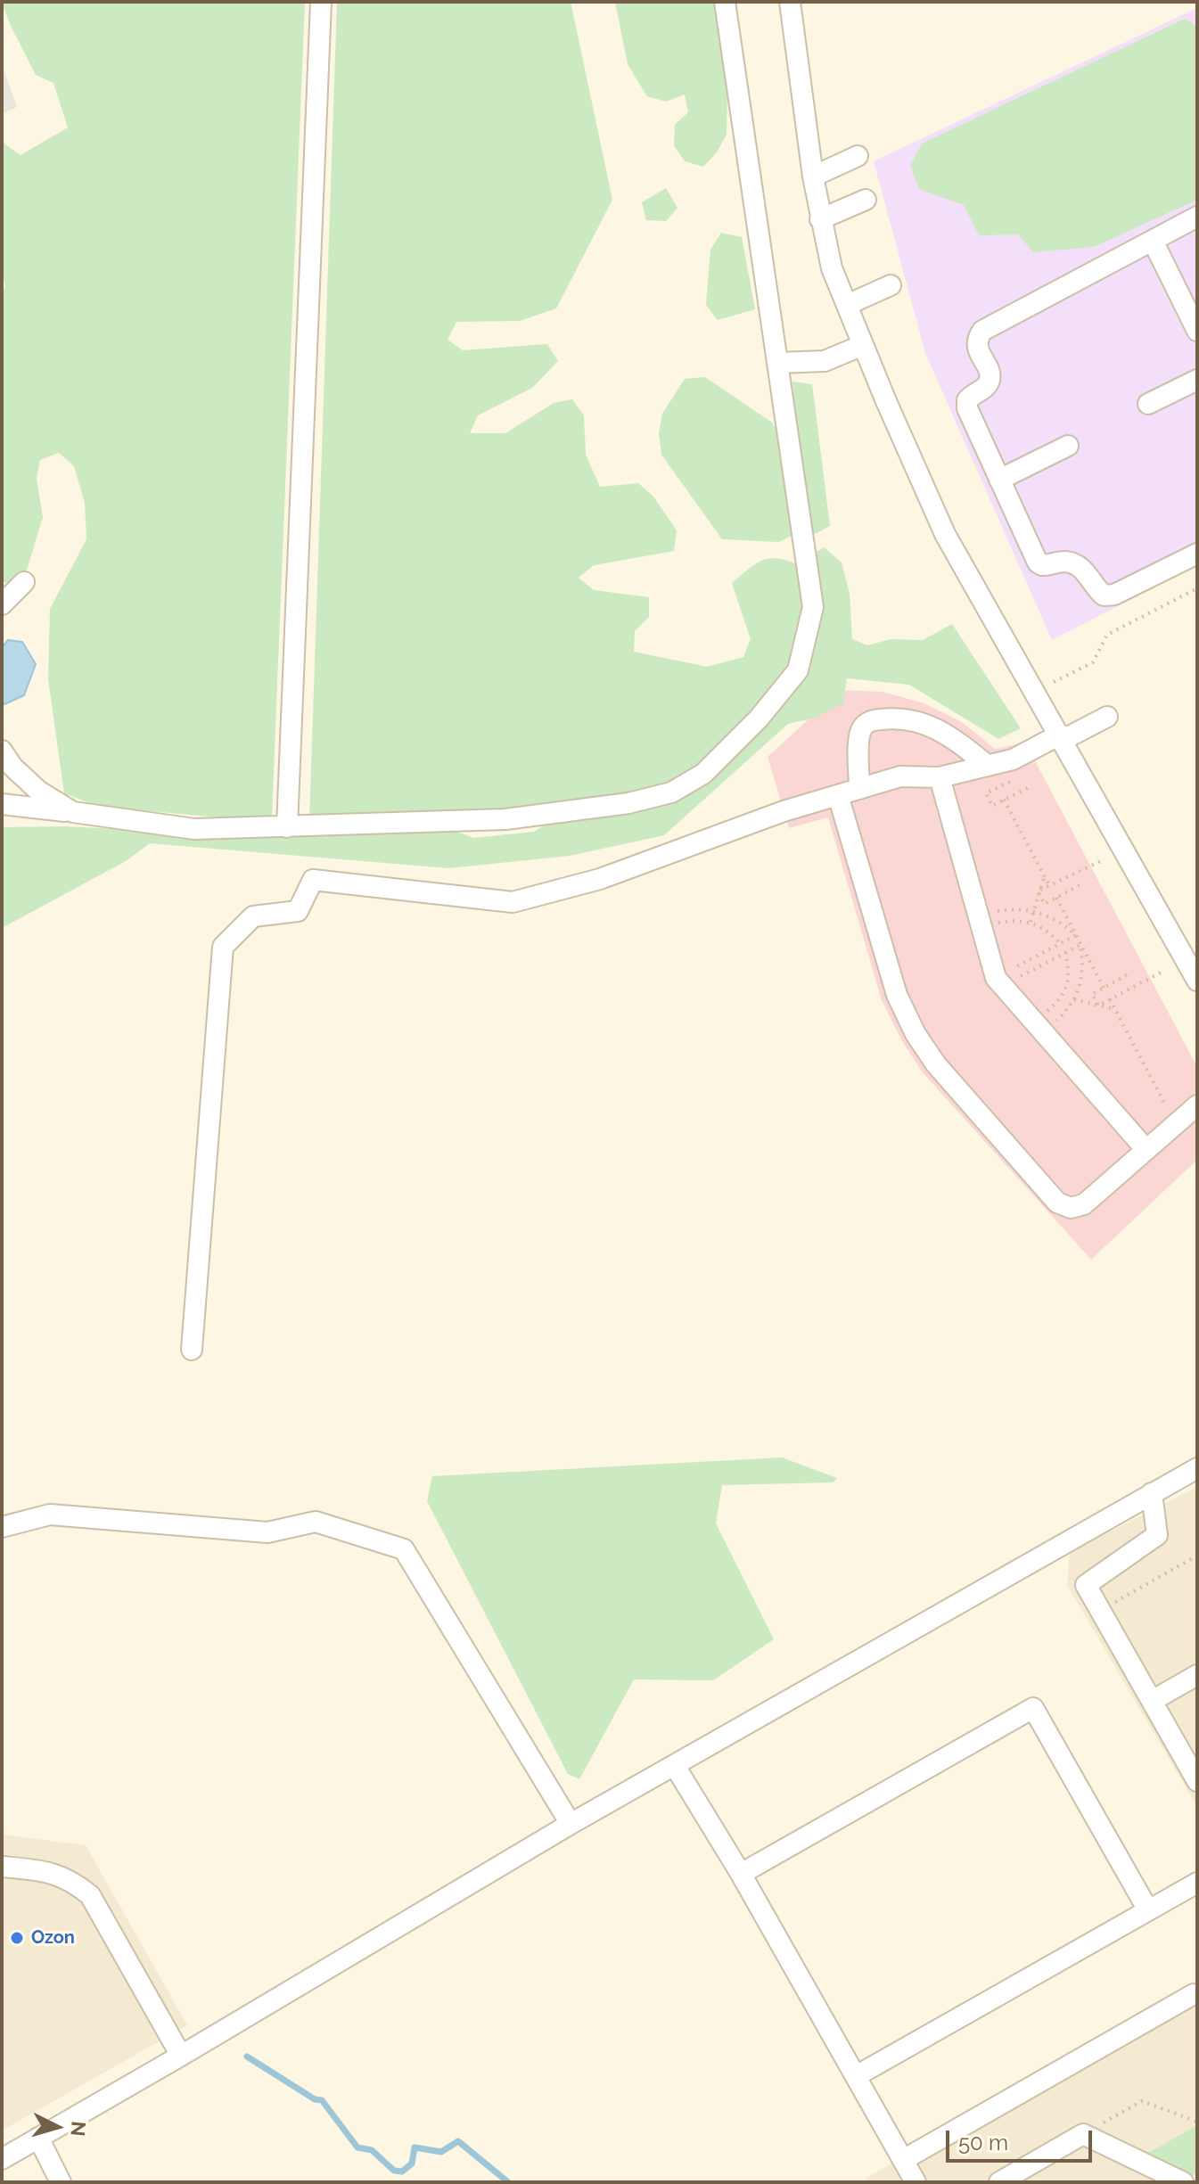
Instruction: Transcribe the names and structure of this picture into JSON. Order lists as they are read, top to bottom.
{
  "places": ["Ozon"],
  "scale_bar": "50 m",
  "north": "right"
}
